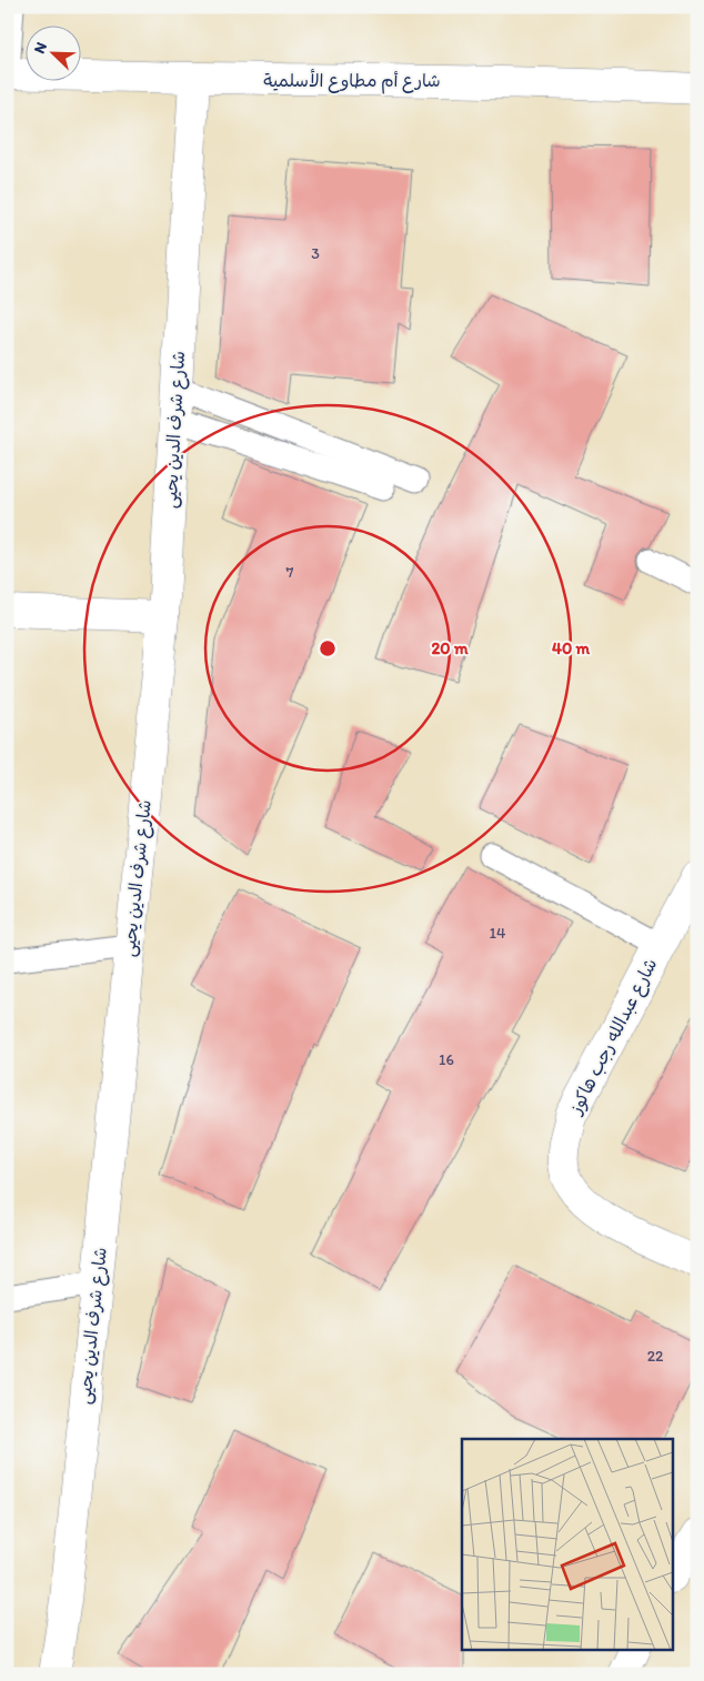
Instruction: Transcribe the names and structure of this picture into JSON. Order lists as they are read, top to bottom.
{
  "streets": {
    "street": ["شارع أم مطاوع الأسلمية", "شارع شرف الدين يحيى", "شارع عبدالله رجب هاكوز"]
  },
  "crossings": [
    ["شارع أم مطاوع الأسلمية", "شارع شرف الدين يحيى"]
  ],
  "house_numbers": [
    "3",
    "7",
    "14",
    "16",
    "22"
  ],
  "north": "top left",
  "rings": ["20 m", "40 m"]
}
